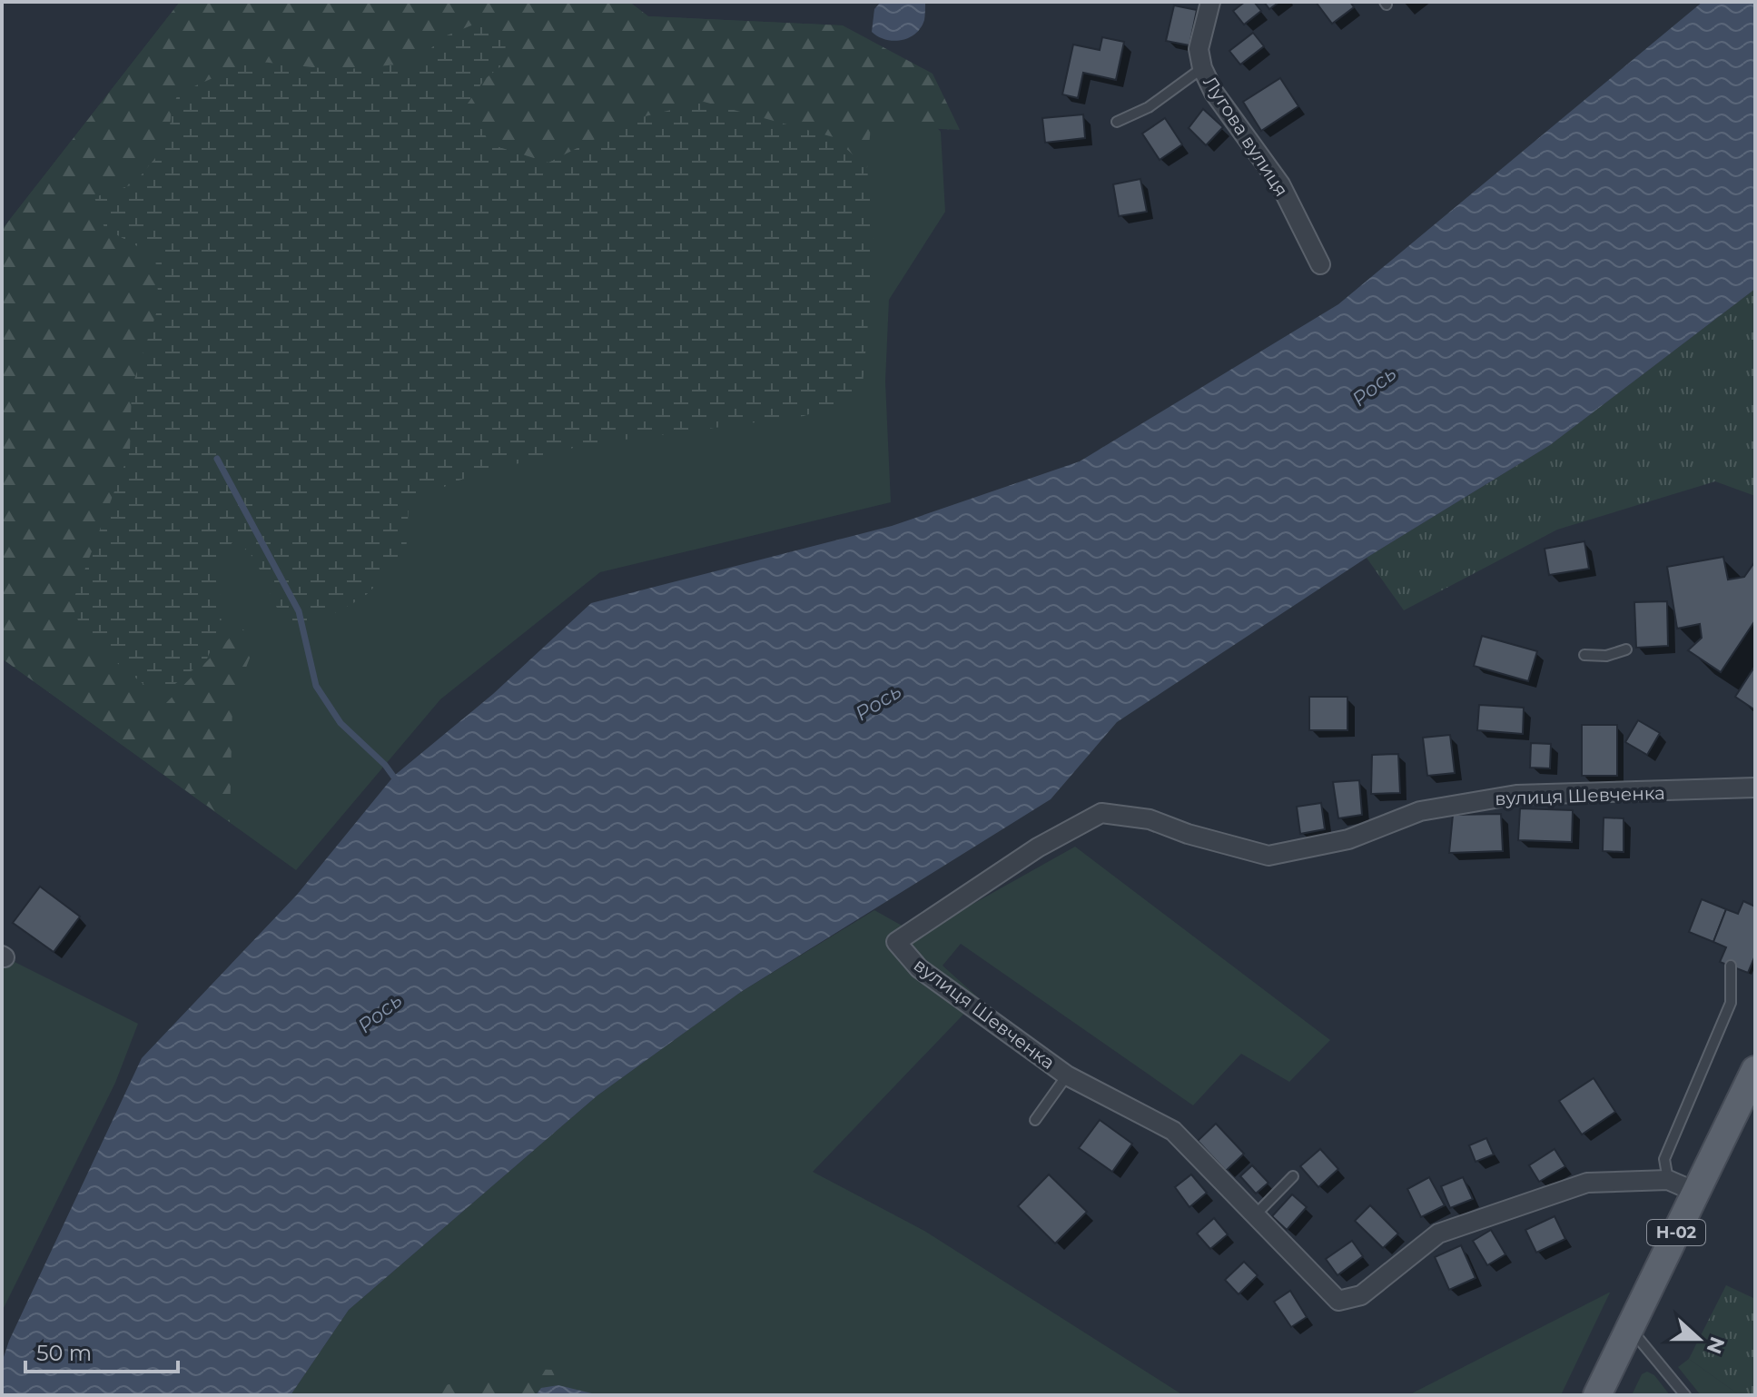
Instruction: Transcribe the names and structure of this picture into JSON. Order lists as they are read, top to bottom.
{
  "streets": {
    "main road": ["Н-02"],
    "street": ["Лугова вулиця", "вулиця Шевченка"]
  },
  "crossings": [
    ["вулиця Шевченка", "Н-02"]
  ],
  "water": ["Рось"],
  "scale_bar": "50 m",
  "north": "right"
}
